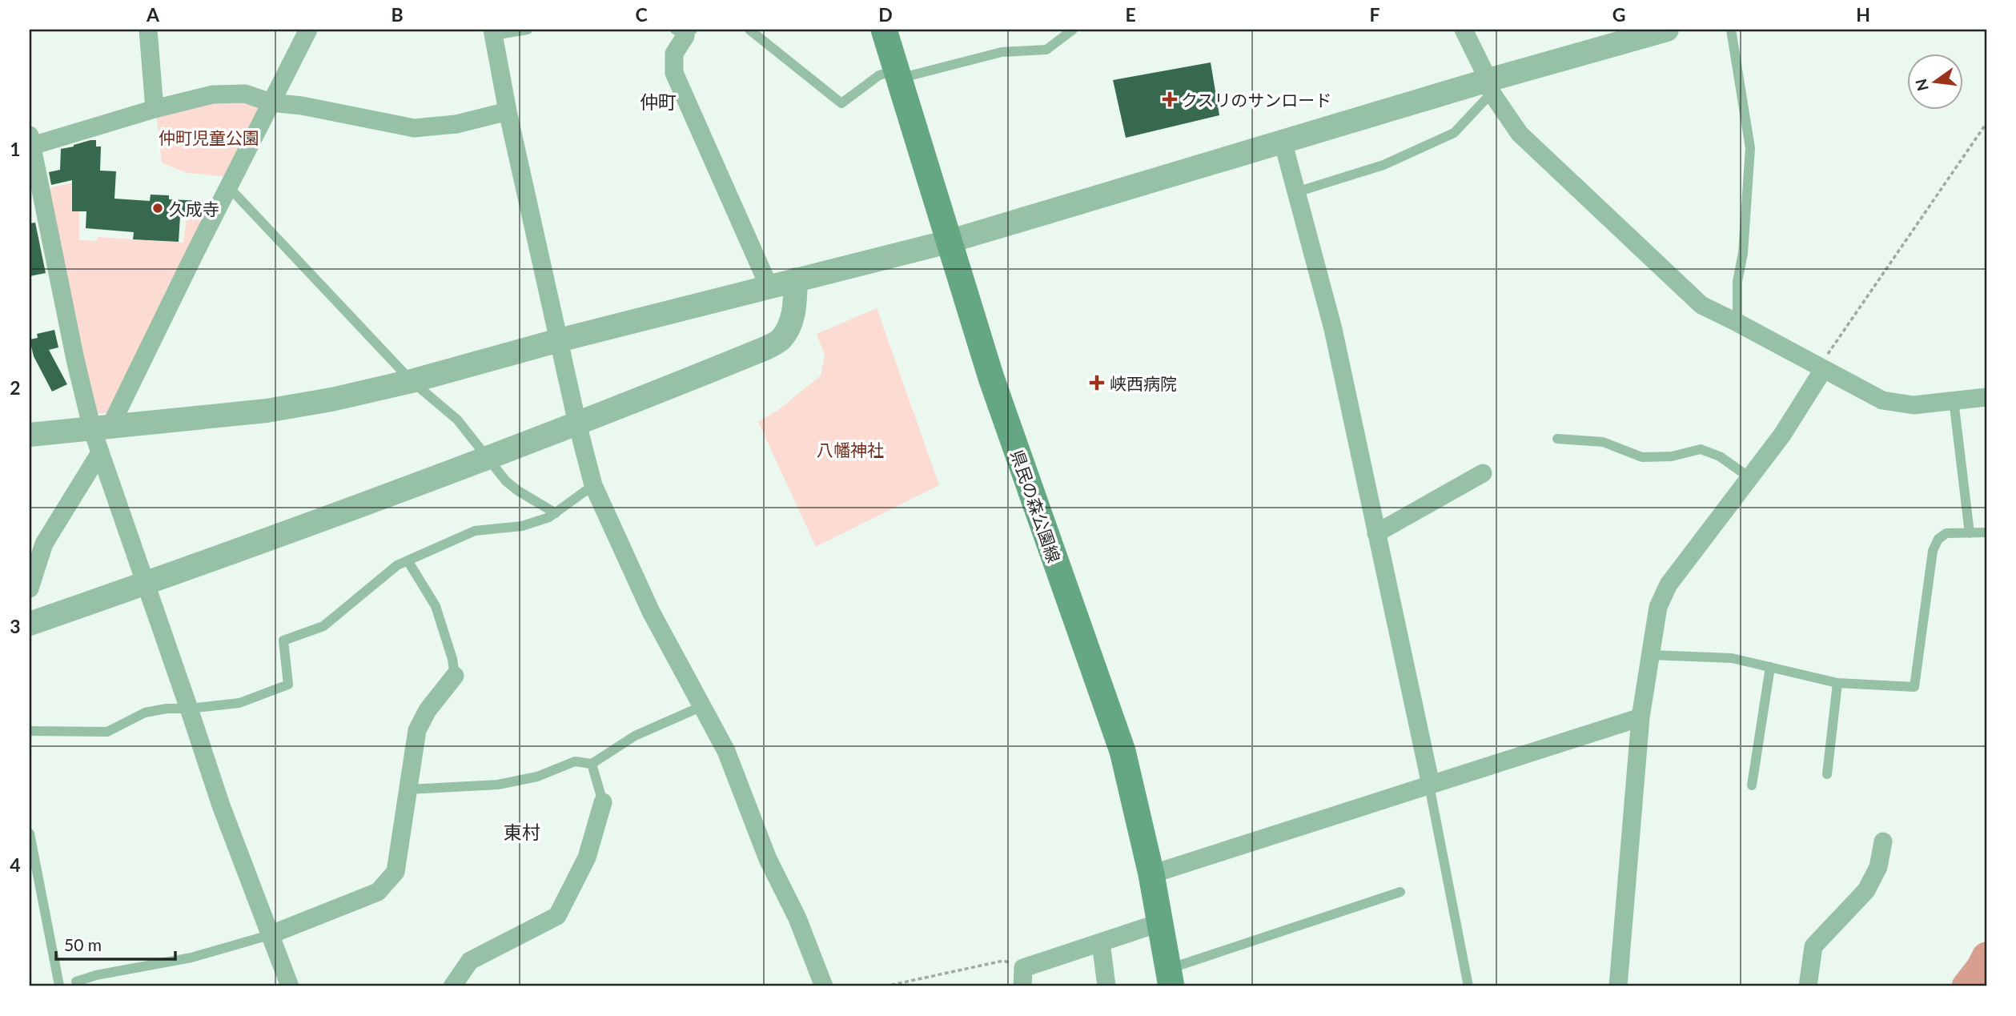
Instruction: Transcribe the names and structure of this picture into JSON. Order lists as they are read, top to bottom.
{
  "streets": {
    "main road": ["県民の森公園線"]
  },
  "districts": ["仲町", "東村"],
  "parks": ["仲町児童公園", "八幡神社"],
  "places": {
    "health": ["クスリのサンロード", "峡西病院"],
    "other": ["久成寺"]
  },
  "scale_bar": "50 m",
  "north": "left",
  "grid": {
    "columns": [
      "A",
      "B",
      "C",
      "D",
      "E",
      "F",
      "G",
      "H"
    ],
    "rows": [
      "1",
      "2",
      "3",
      "4"
    ]
  }
}
